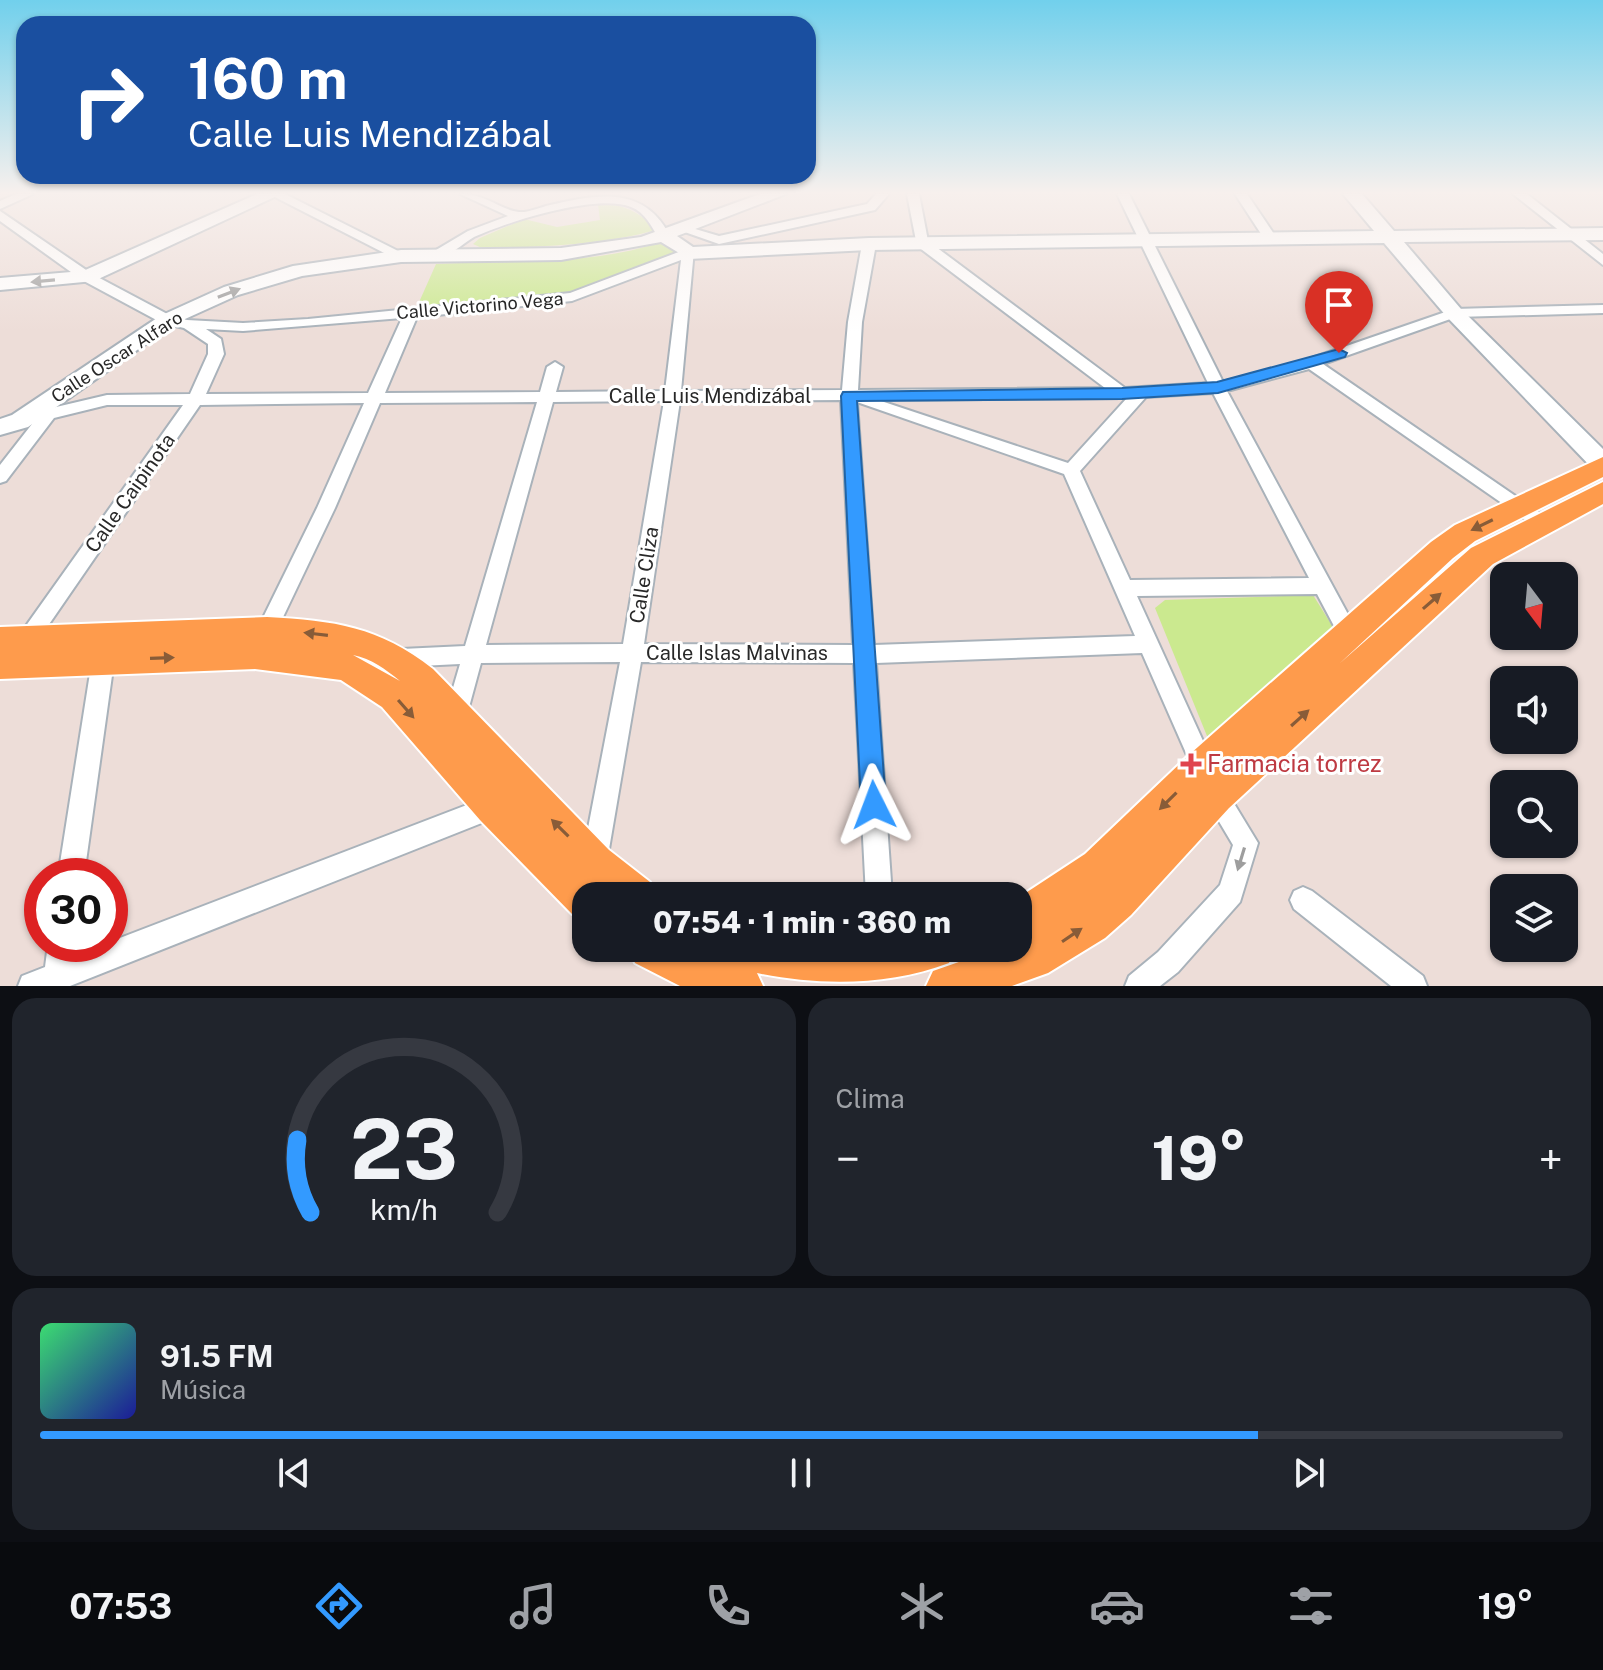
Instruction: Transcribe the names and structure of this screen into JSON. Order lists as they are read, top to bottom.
{
  "streets": {
    "street": [
      "Calle Victorino Vega",
      "Calle Oscar Alfaro",
      "Calle Luis Mendizábal",
      "Calle Caipinota",
      "Calle Cliza",
      "Calle Islas Malvinas"
    ]
  },
  "crossings": [
    ["Calle Victorino Vega", "Calle Oscar Alfaro"],
    ["Calle Victorino Vega", "Calle Caipinota"],
    ["Calle Victorino Vega", "Calle Cliza"],
    ["Calle Oscar Alfaro", "Calle Luis Mendizábal"],
    ["Calle Oscar Alfaro", "Calle Caipinota"],
    ["Calle Luis Mendizábal", "Calle Caipinota"],
    ["Calle Luis Mendizábal", "Calle Cliza"],
    ["Calle Cliza", "Calle Islas Malvinas"]
  ],
  "places": {
    "health": ["Farmacia torrez"]
  },
  "north": "bottom",
  "page": {
    "turn": ["160 m", "Calle Luis Mendizábal"],
    "limit": "30",
    "trip": "07:54 · 1 min · 360 m",
    "tile": "Clima",
    "heat": ["−", "19°", "+"],
    "song": ["91.5 FM", "Música"],
    "tabs": ["07:53", "19°"],
    "gauge": ["23", "km/h"]
  }
}
